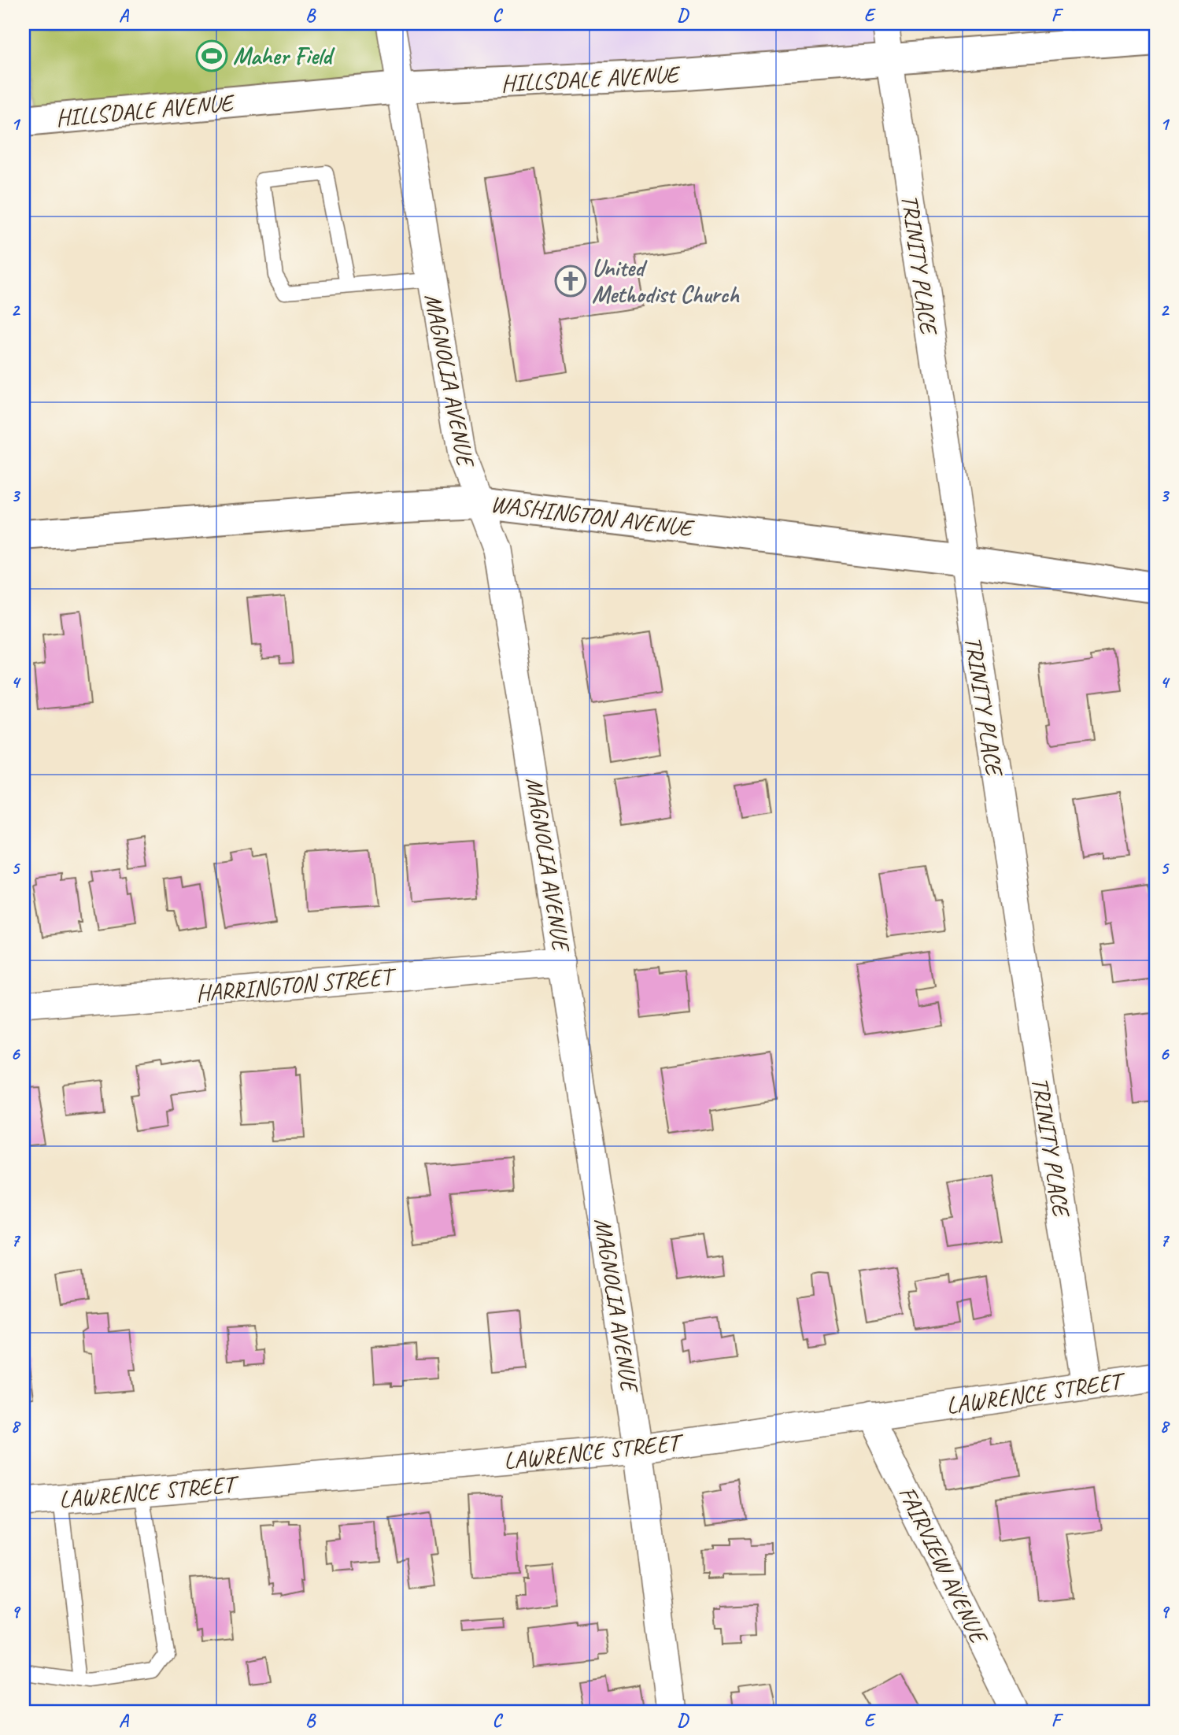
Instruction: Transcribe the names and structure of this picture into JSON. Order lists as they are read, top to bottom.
{
  "streets": {
    "street": [
      "HILLSDALE AVENUE",
      "TRINITY PLACE",
      "MAGNOLIA AVENUE",
      "WASHINGTON AVENUE",
      "HARRINGTON STREET",
      "LAWRENCE STREET",
      "FAIRVIEW AVENUE"
    ]
  },
  "crossings": [
    ["HILLSDALE AVENUE", "TRINITY PLACE"],
    ["HILLSDALE AVENUE", "MAGNOLIA AVENUE"],
    ["TRINITY PLACE", "WASHINGTON AVENUE"],
    ["TRINITY PLACE", "LAWRENCE STREET"],
    ["MAGNOLIA AVENUE", "WASHINGTON AVENUE"],
    ["MAGNOLIA AVENUE", "HARRINGTON STREET"],
    ["MAGNOLIA AVENUE", "LAWRENCE STREET"],
    ["LAWRENCE STREET", "FAIRVIEW AVENUE"]
  ],
  "places": {
    "sports": ["Maher Field"],
    "church": ["United Methodist Church"]
  },
  "grid": {
    "columns": [
      "A",
      "B",
      "C",
      "D",
      "E",
      "F"
    ],
    "rows": [
      "1",
      "2",
      "3",
      "4",
      "5",
      "6",
      "7",
      "8",
      "9"
    ]
  }
}
